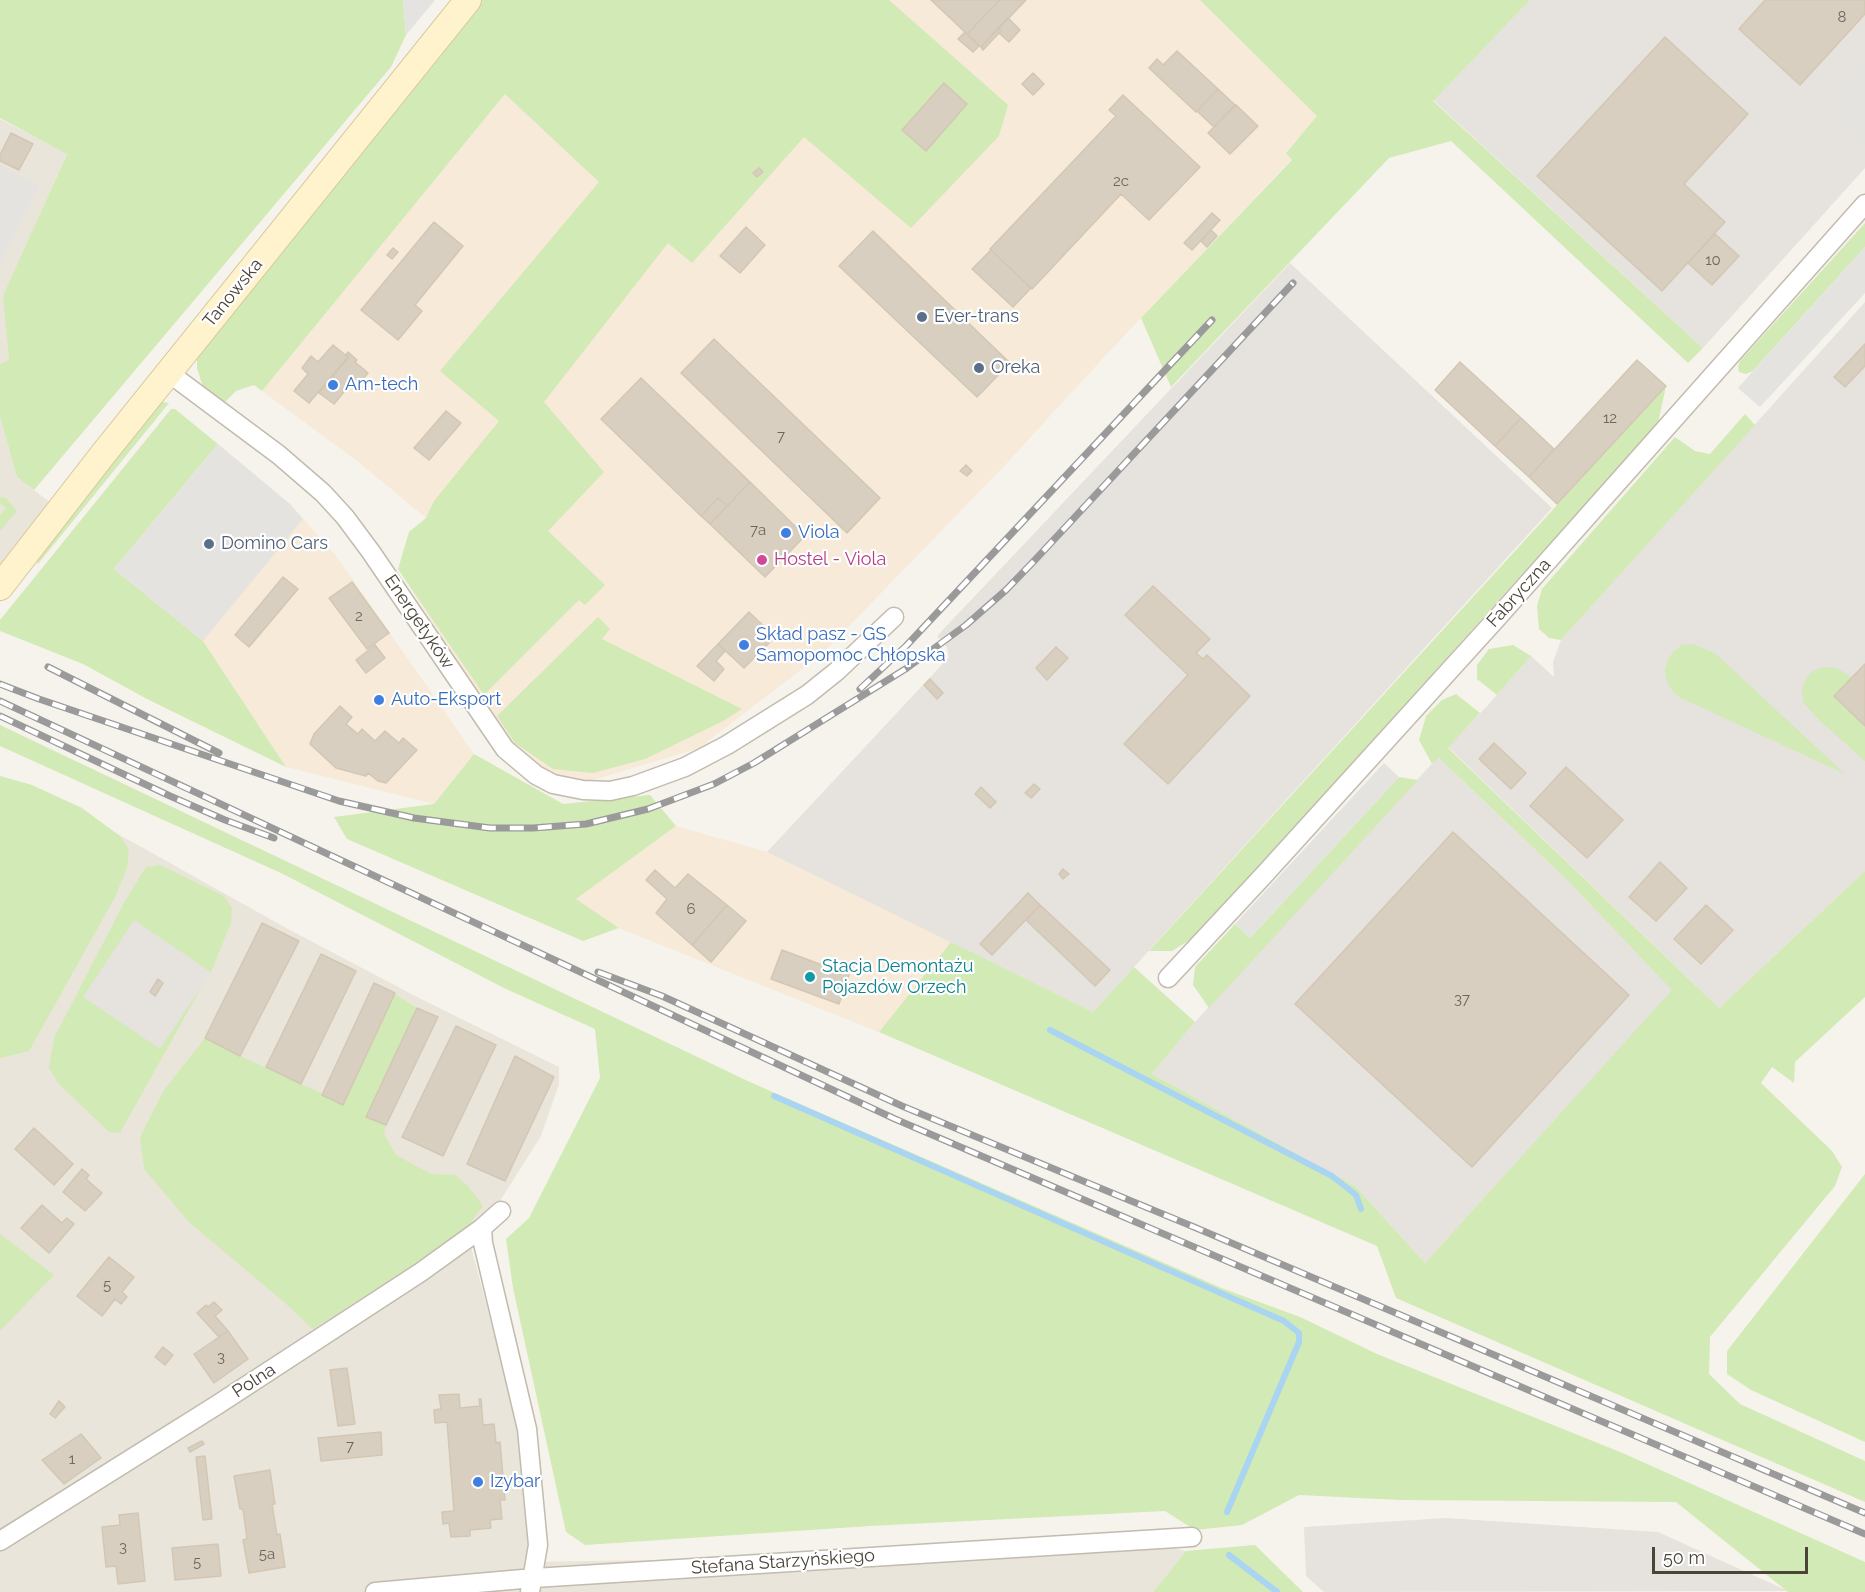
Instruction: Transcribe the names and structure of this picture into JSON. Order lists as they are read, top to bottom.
{
  "streets": {
    "main road": ["Tanowska"],
    "street": [
      "Fabryczna",
      "Energetyków",
      "Polna",
      "Stefana Starzyńskiego"
    ]
  },
  "crossings": [
    ["Tanowska", "Energetyków"]
  ],
  "places": [
    "Ever-trans",
    "Oreka",
    "Am-tech",
    "Viola",
    "Domino Cars",
    "Hostel - Viola",
    "Skład pasz - GS Samopomoc Chłopska",
    "Auto-Eksport",
    "Stacja Demontażu Pojazdów Orzech",
    "Izybar"
  ],
  "house_numbers": [
    "8",
    "2c",
    "10",
    "12",
    "7",
    "7a",
    "2",
    "6",
    "37",
    "5",
    "3",
    "7",
    "1",
    "3",
    "5a",
    "5"
  ],
  "scale_bar": "50 m"
}
